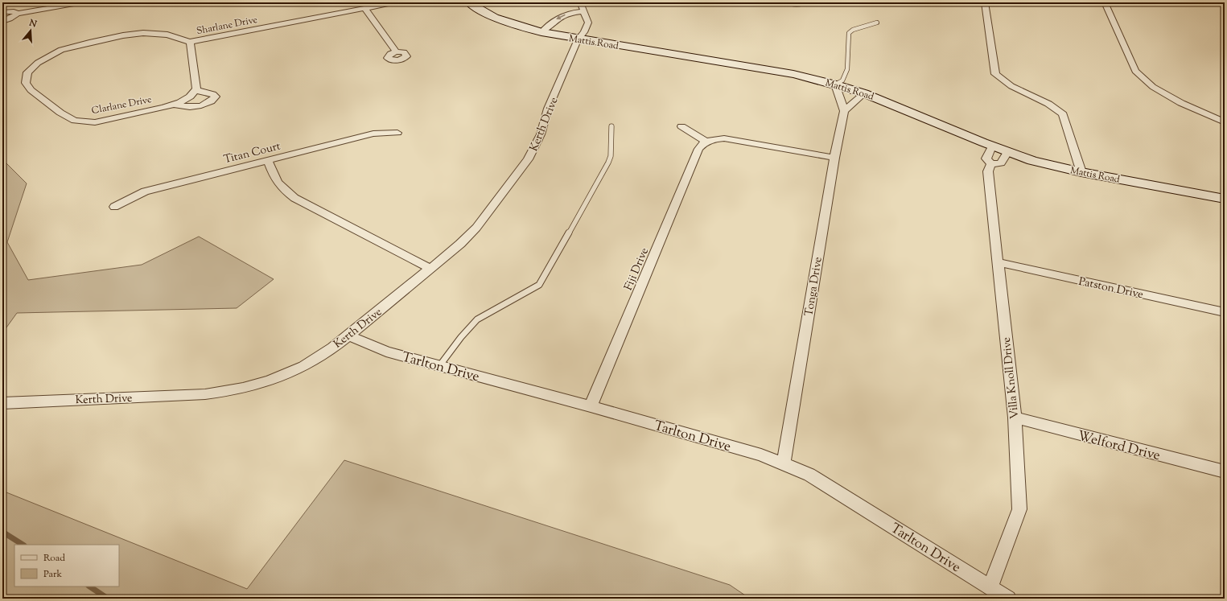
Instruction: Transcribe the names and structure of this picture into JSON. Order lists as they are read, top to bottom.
{
  "streets": {
    "main road": ["Mattis Road"],
    "street": [
      "Sharlane Drive",
      "Clarlane Drive",
      "Kerth Drive",
      "Titan Court",
      "Fiji Drive",
      "Tonga Drive",
      "Patston Drive",
      "Tarlton Drive",
      "Villa Knoll Drive",
      "Welford Drive"
    ]
  },
  "crossings": [
    ["Sharlane Drive", "Clarlane Drive"],
    ["Mattis Road", "Kerth Drive"],
    ["Mattis Road", "Villa Knoll Drive"],
    ["Kerth Drive", "Tarlton Drive"],
    ["Fiji Drive", "Tarlton Drive"],
    ["Tonga Drive", "Tarlton Drive"],
    ["Patston Drive", "Villa Knoll Drive"],
    ["Tarlton Drive", "Villa Knoll Drive"],
    ["Villa Knoll Drive", "Welford Drive"]
  ],
  "legend": ["Road", "Park"],
  "north": "top"
}
